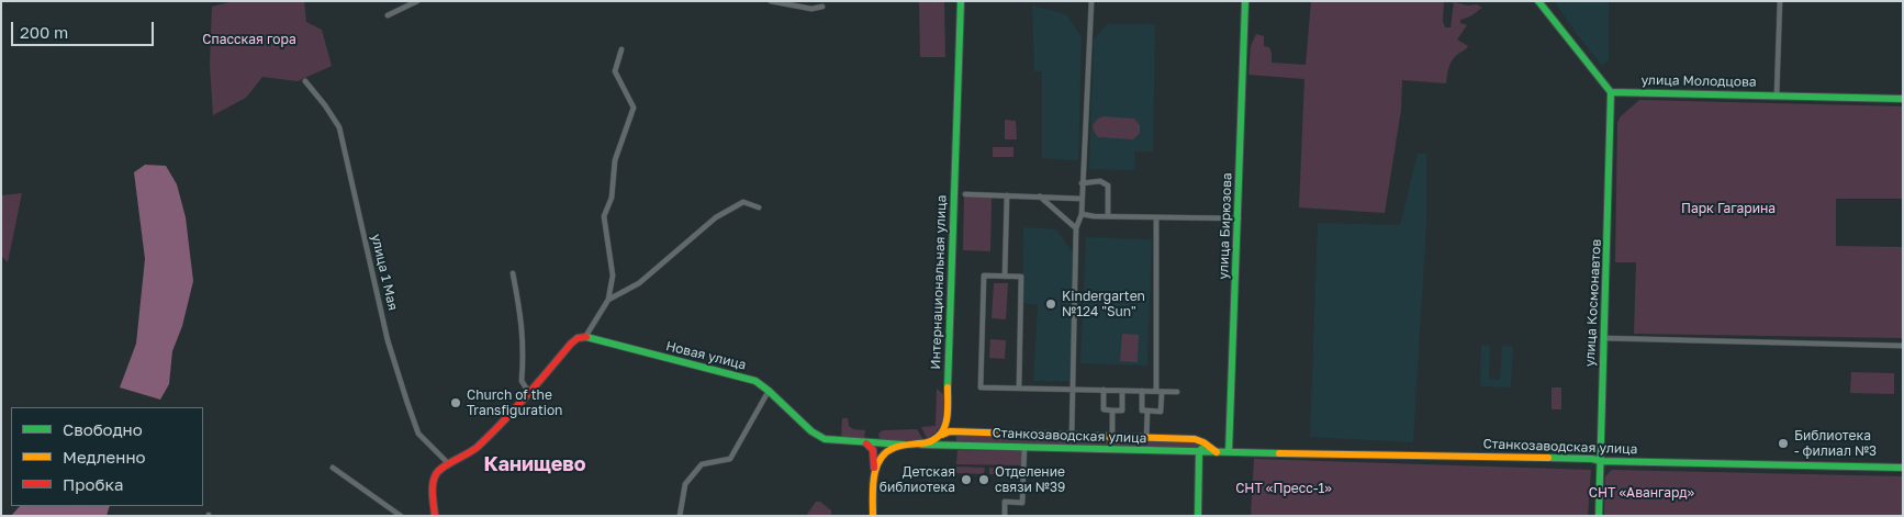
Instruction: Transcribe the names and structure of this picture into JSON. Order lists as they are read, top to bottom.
{
  "streets": {
    "street": [
      "улица Молодцова",
      "улица Бирюзова",
      "улица 1 Мая",
      "Интернациональная улица",
      "улица Космонавтов",
      "Новая улица",
      "Станкозаводская улица"
    ]
  },
  "crossings": [
    ["улица Молодцова", "улица Космонавтов"],
    ["улица Бирюзова", "Станкозаводская улица"],
    ["Интернациональная улица", "Станкозаводская улица"],
    ["улица Космонавтов", "Станкозаводская улица"]
  ],
  "districts": ["Канищево"],
  "parks": [
    "Спасская гора",
    "Парк Гагарина",
    "СНТ «Пресс-1»",
    "СНТ «Авангард»"
  ],
  "places": [
    "Kindergarten №124 \"Sun\"",
    "Church of the Transfiguration",
    "Библиотека - филиал №3",
    "Детская библиотека",
    "Отделение связи №39"
  ],
  "legend": ["Свободно", "Медленно", "Пробка"],
  "scale_bar": "200 m"
}
